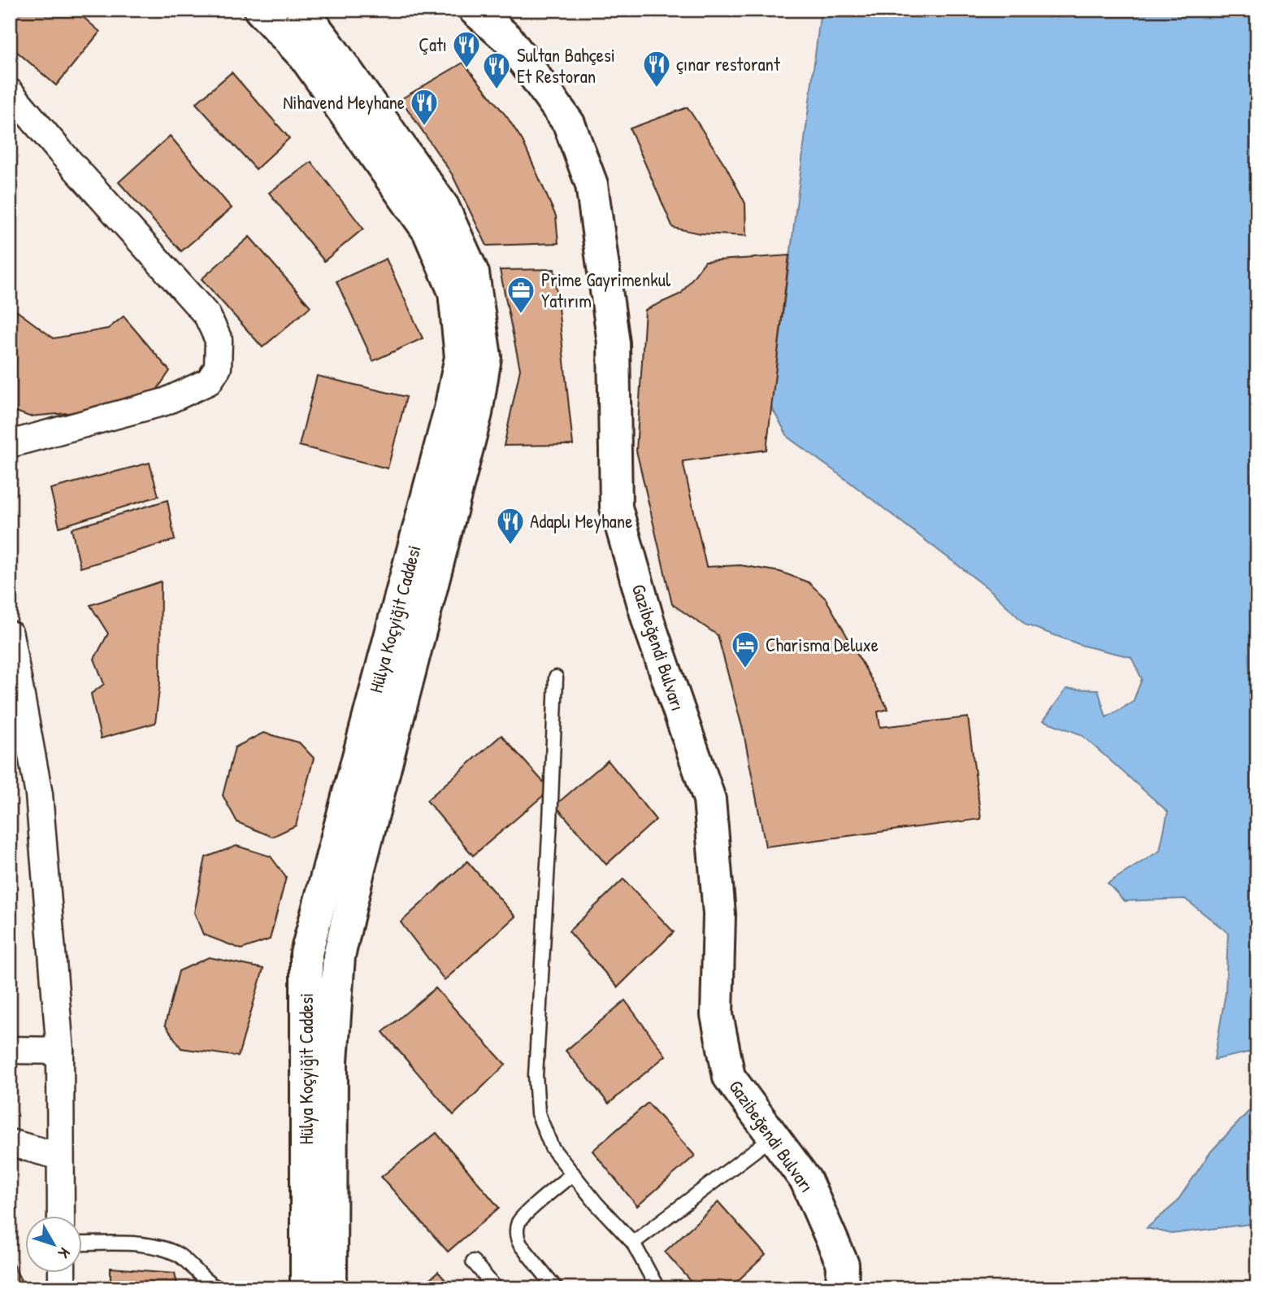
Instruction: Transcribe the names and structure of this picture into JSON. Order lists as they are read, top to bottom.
{
  "streets": {
    "main road": ["Hülya Koçyiğit Caddesi", "Gazibeğendi Bulvarı"]
  },
  "places": {
    "restaurant": [
      "Çatı",
      "çınar restorant",
      "Sultan Bahçesi Et Restoran",
      "Nihavend Meyhane",
      "Adaplı Meyhane"
    ],
    "office": ["Prime Gayrimenkul Yatırım"],
    "hotel": ["Charisma Deluxe"]
  },
  "north": "bottom right"
}
